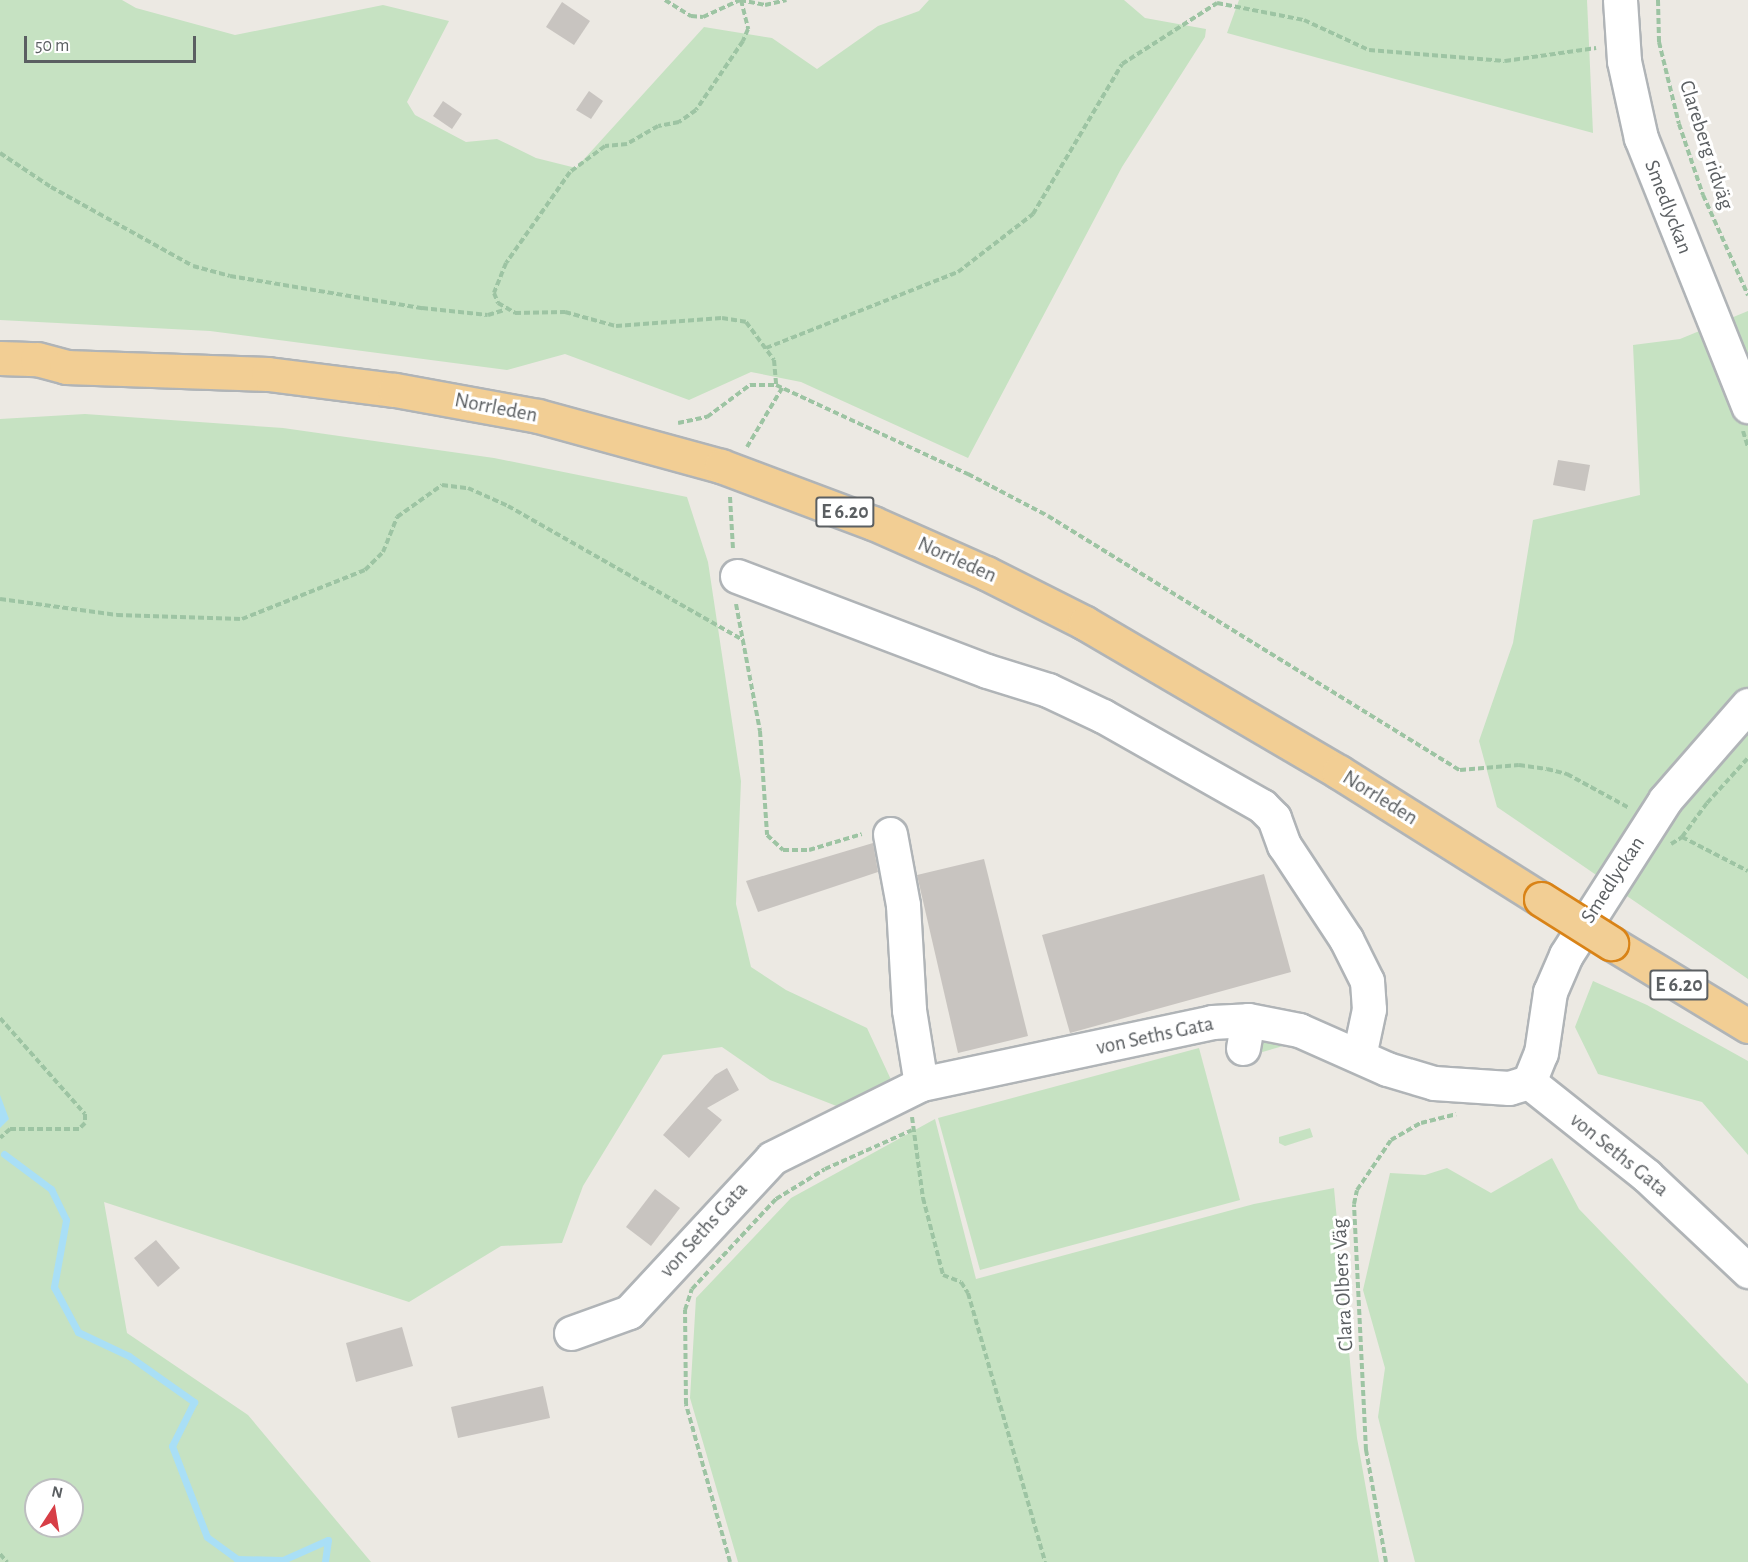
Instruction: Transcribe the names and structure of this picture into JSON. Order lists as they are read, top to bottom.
{
  "streets": {
    "highway": ["Norrleden", "E 6.20"],
    "street": ["Smedlyckan", "von Seths Gata"],
    "path": ["Clareberg ridväg", "Clara Olbers Väg"]
  },
  "crossings": [
    ["Smedlyckan", "von Seths Gata"]
  ],
  "scale_bar": "50 m",
  "north": "top"
}
